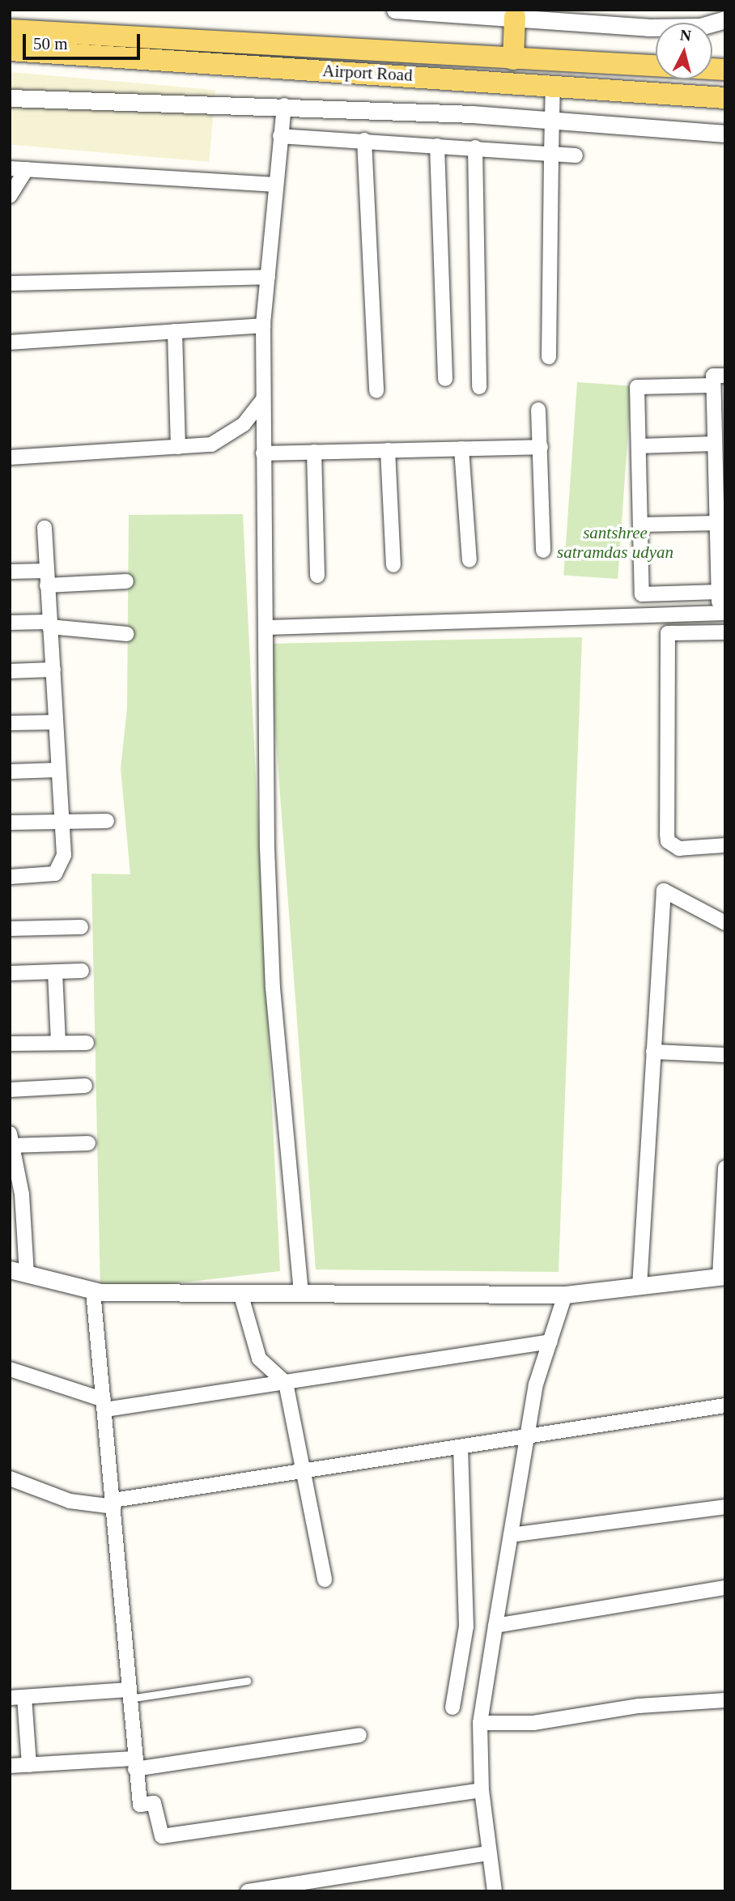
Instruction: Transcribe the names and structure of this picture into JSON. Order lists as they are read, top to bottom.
{
  "streets": {
    "main road": ["Airport Road"]
  },
  "parks": ["santshree satramdas udyan"],
  "scale_bar": "50 m",
  "north": "top"
}
